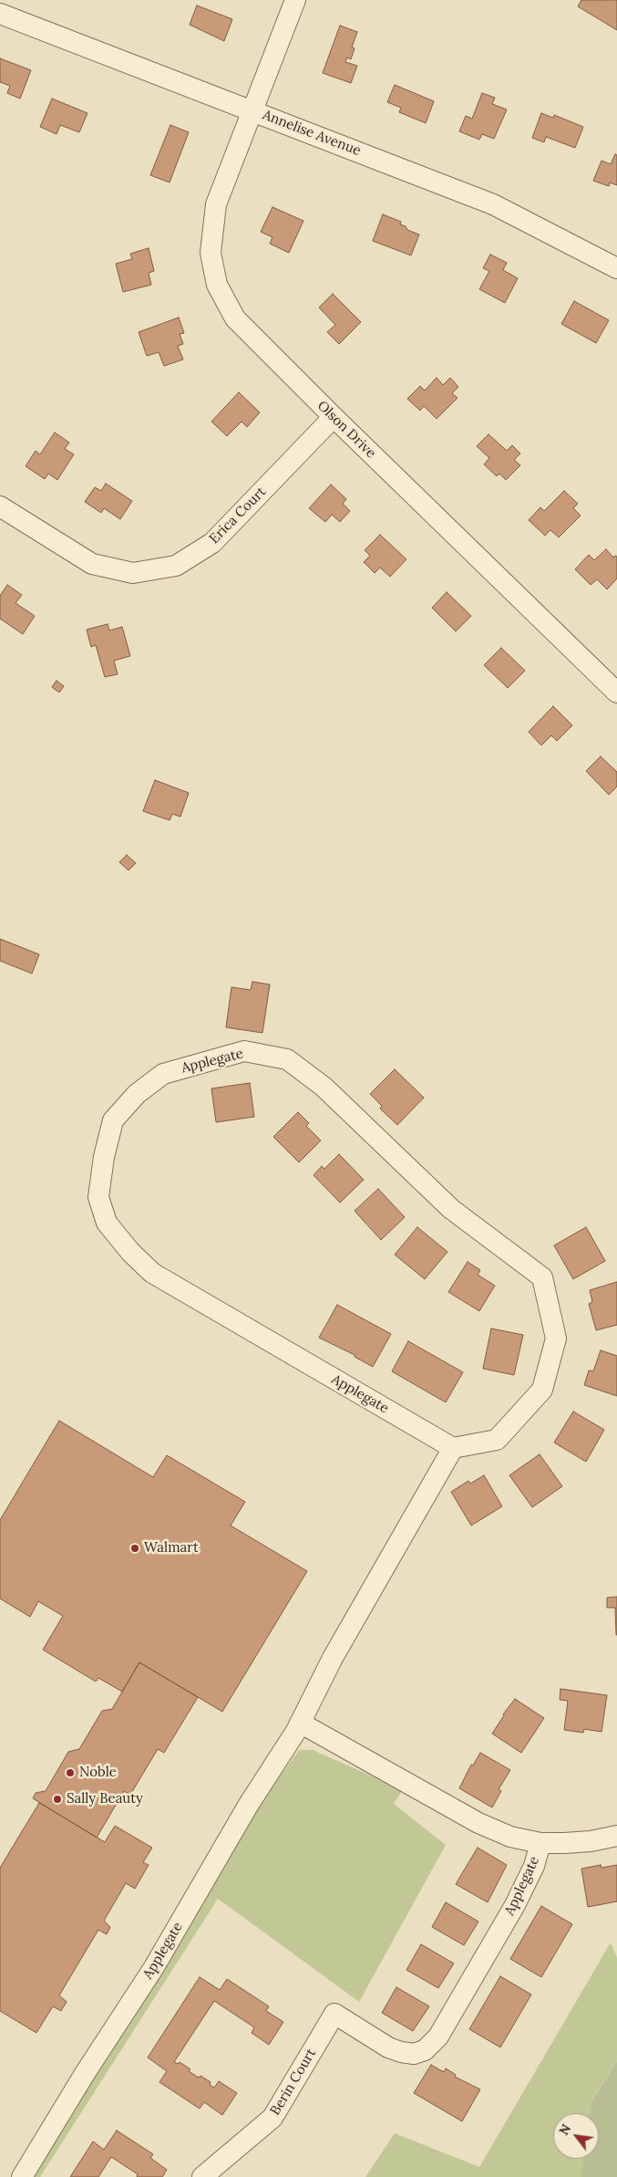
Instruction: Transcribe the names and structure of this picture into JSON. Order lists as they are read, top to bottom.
{
  "streets": {
    "street": [
      "Annelise Avenue",
      "Olson Drive",
      "Erica Court",
      "Applegate",
      "Berin Court"
    ]
  },
  "crossings": [
    ["Annelise Avenue", "Olson Drive"],
    ["Olson Drive", "Erica Court"],
    ["Applegate", "Berin Court"]
  ],
  "places": ["Walmart", "Noble", "Sally Beauty"],
  "north": "top left"
}
